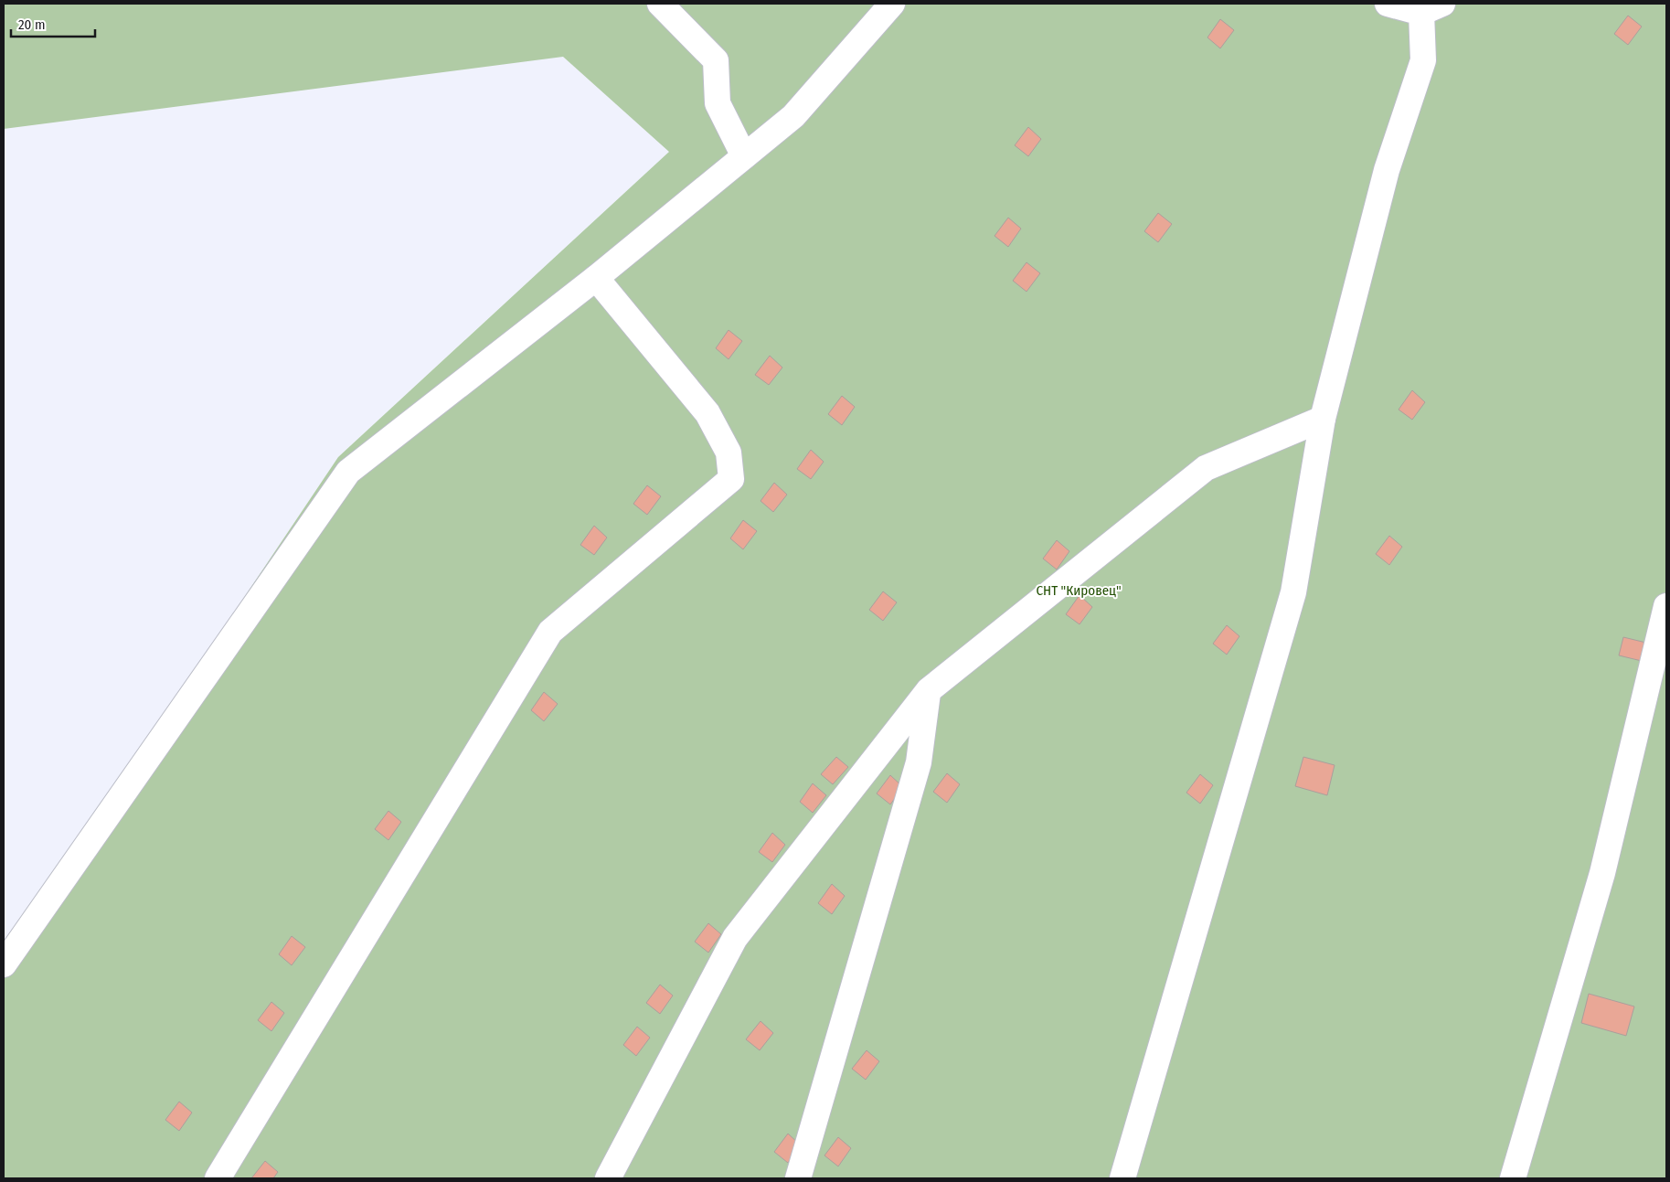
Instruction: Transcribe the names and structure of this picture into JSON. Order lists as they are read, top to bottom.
{
  "parks": ["СНТ \"Кировец\""],
  "scale_bar": "20 m"
}
